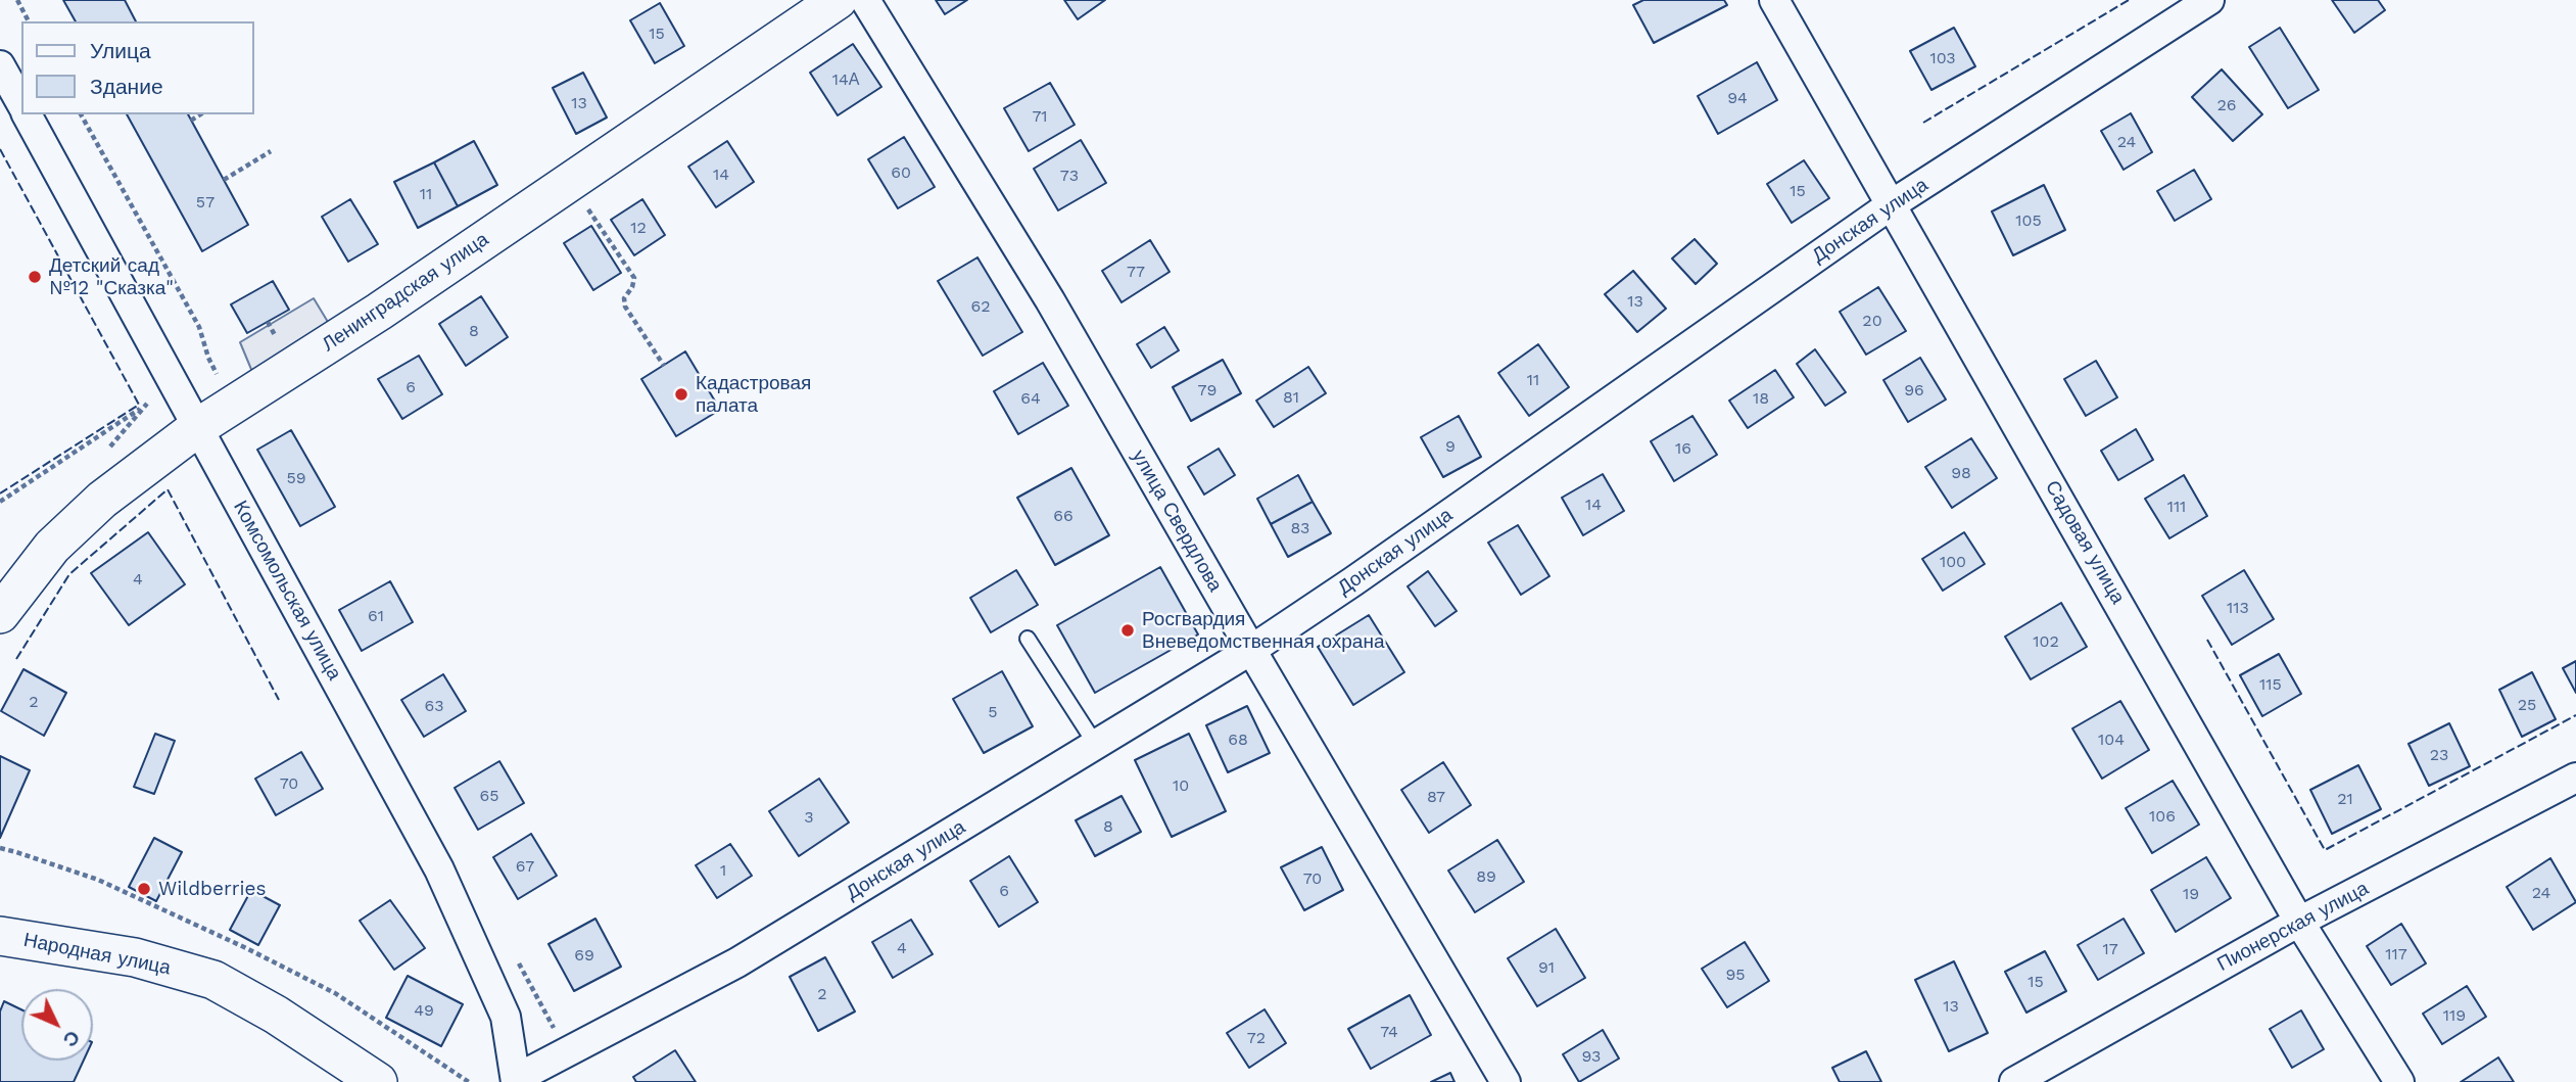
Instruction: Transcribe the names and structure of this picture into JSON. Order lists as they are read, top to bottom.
{
  "streets": {
    "street": [
      "Донская улица",
      "Ленинградская улица",
      "улица Свердлова",
      "Садовая улица",
      "Комсомольская улица",
      "Пионерская улица",
      "Народная улица"
    ]
  },
  "crossings": [
    ["Донская улица", "улица Свердлова"],
    ["Донская улица", "Садовая улица"],
    ["Донская улица", "Комсомольская улица"],
    ["Ленинградская улица", "Комсомольская улица"],
    ["Садовая улица", "Пионерская улица"]
  ],
  "places": [
    "Детский сад №12 \"Сказка\"",
    "Кадастровая палата",
    "Росгвардия Вневедомственная охрана",
    "Wildberries"
  ],
  "house_numbers": [
    "15",
    "103",
    "14А",
    "94",
    "13",
    "26",
    "71",
    "24",
    "60",
    "14",
    "73",
    "15",
    "11",
    "57",
    "105",
    "12",
    "77",
    "13",
    "62",
    "20",
    "8",
    "11",
    "6",
    "79",
    "96",
    "81",
    "64",
    "18",
    "9",
    "16",
    "98",
    "59",
    "14",
    "111",
    "66",
    "83",
    "100",
    "4",
    "113",
    "61",
    "102",
    "115",
    "2",
    "25",
    "63",
    "5",
    "68",
    "104",
    "23",
    "70",
    "10",
    "65",
    "87",
    "21",
    "106",
    "3",
    "8",
    "67",
    "1",
    "89",
    "70",
    "6",
    "24",
    "19",
    "4",
    "17",
    "117",
    "69",
    "91",
    "95",
    "15",
    "2",
    "13",
    "49",
    "119",
    "74",
    "72",
    "93"
  ],
  "legend": ["Улица", "Здание"],
  "north": "bottom right"
}
